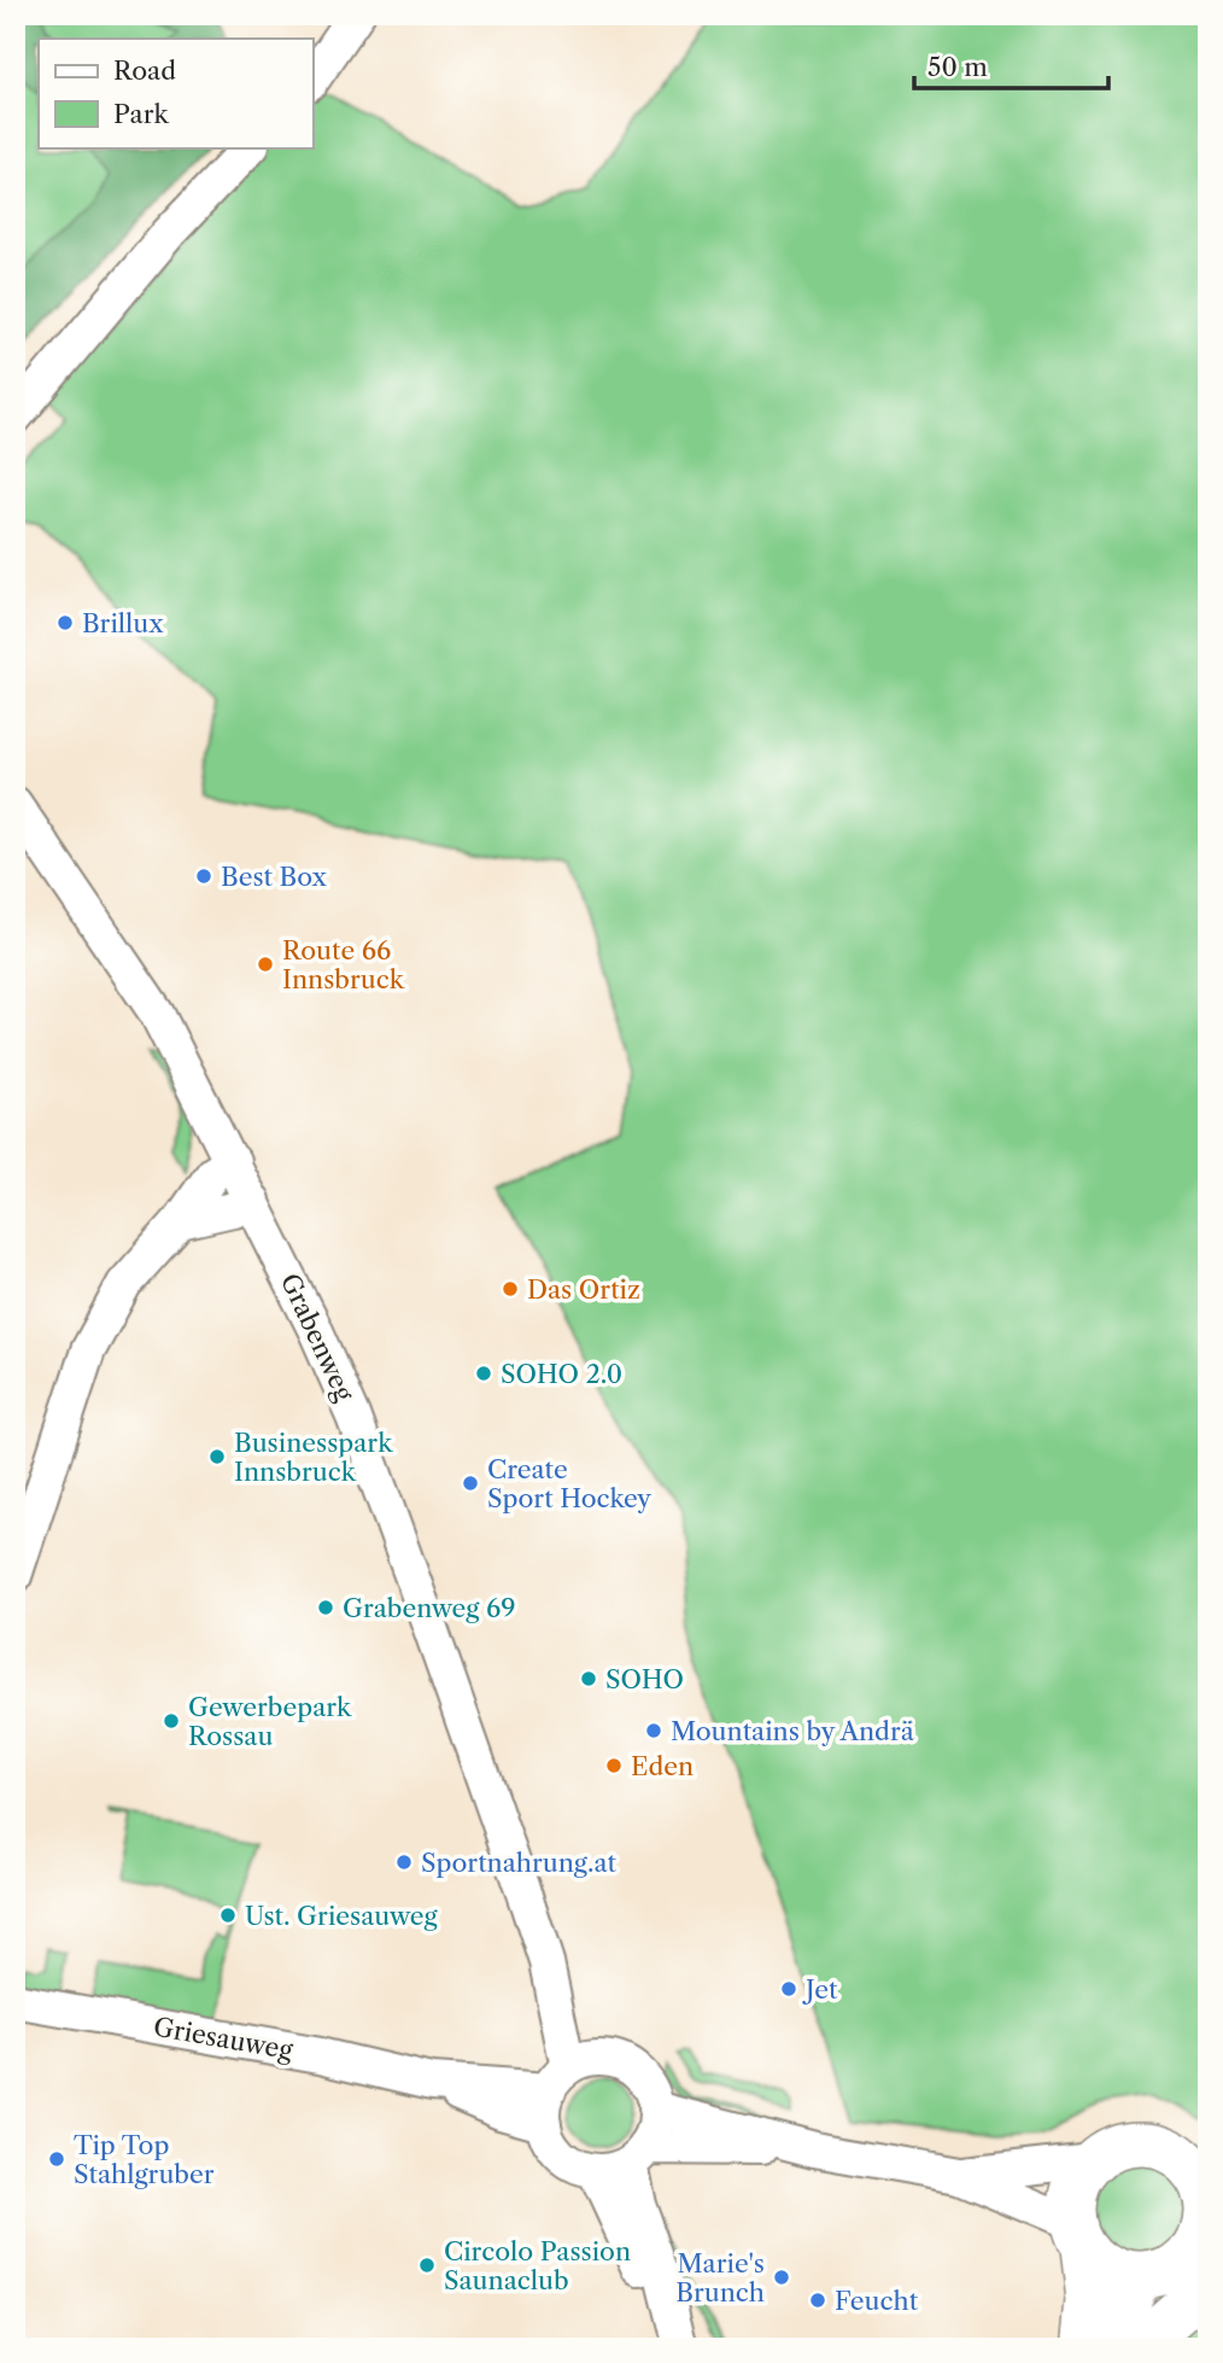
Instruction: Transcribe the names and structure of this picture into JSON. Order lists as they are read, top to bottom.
{
  "streets": {
    "street": ["Grabenweg", "Griesauweg"]
  },
  "crossings": [
    ["Grabenweg", "Griesauweg"]
  ],
  "places": [
    "Brillux",
    "Best Box",
    "Route 66 Innsbruck",
    "Das Ortiz",
    "SOHO 2.0",
    "Businesspark Innsbruck",
    "Create Sport Hockey",
    "Grabenweg 69",
    "SOHO",
    "Gewerbepark Rossau",
    "Mountains by Andrä",
    "Eden",
    "Sportnahrung.at",
    "Ust. Griesauweg",
    "Jet",
    "Tip Top Stahlgruber",
    "Circolo Passion Saunaclub",
    "Marie's Brunch",
    "Feucht"
  ],
  "legend": ["Road", "Park"],
  "scale_bar": "50 m"
}
